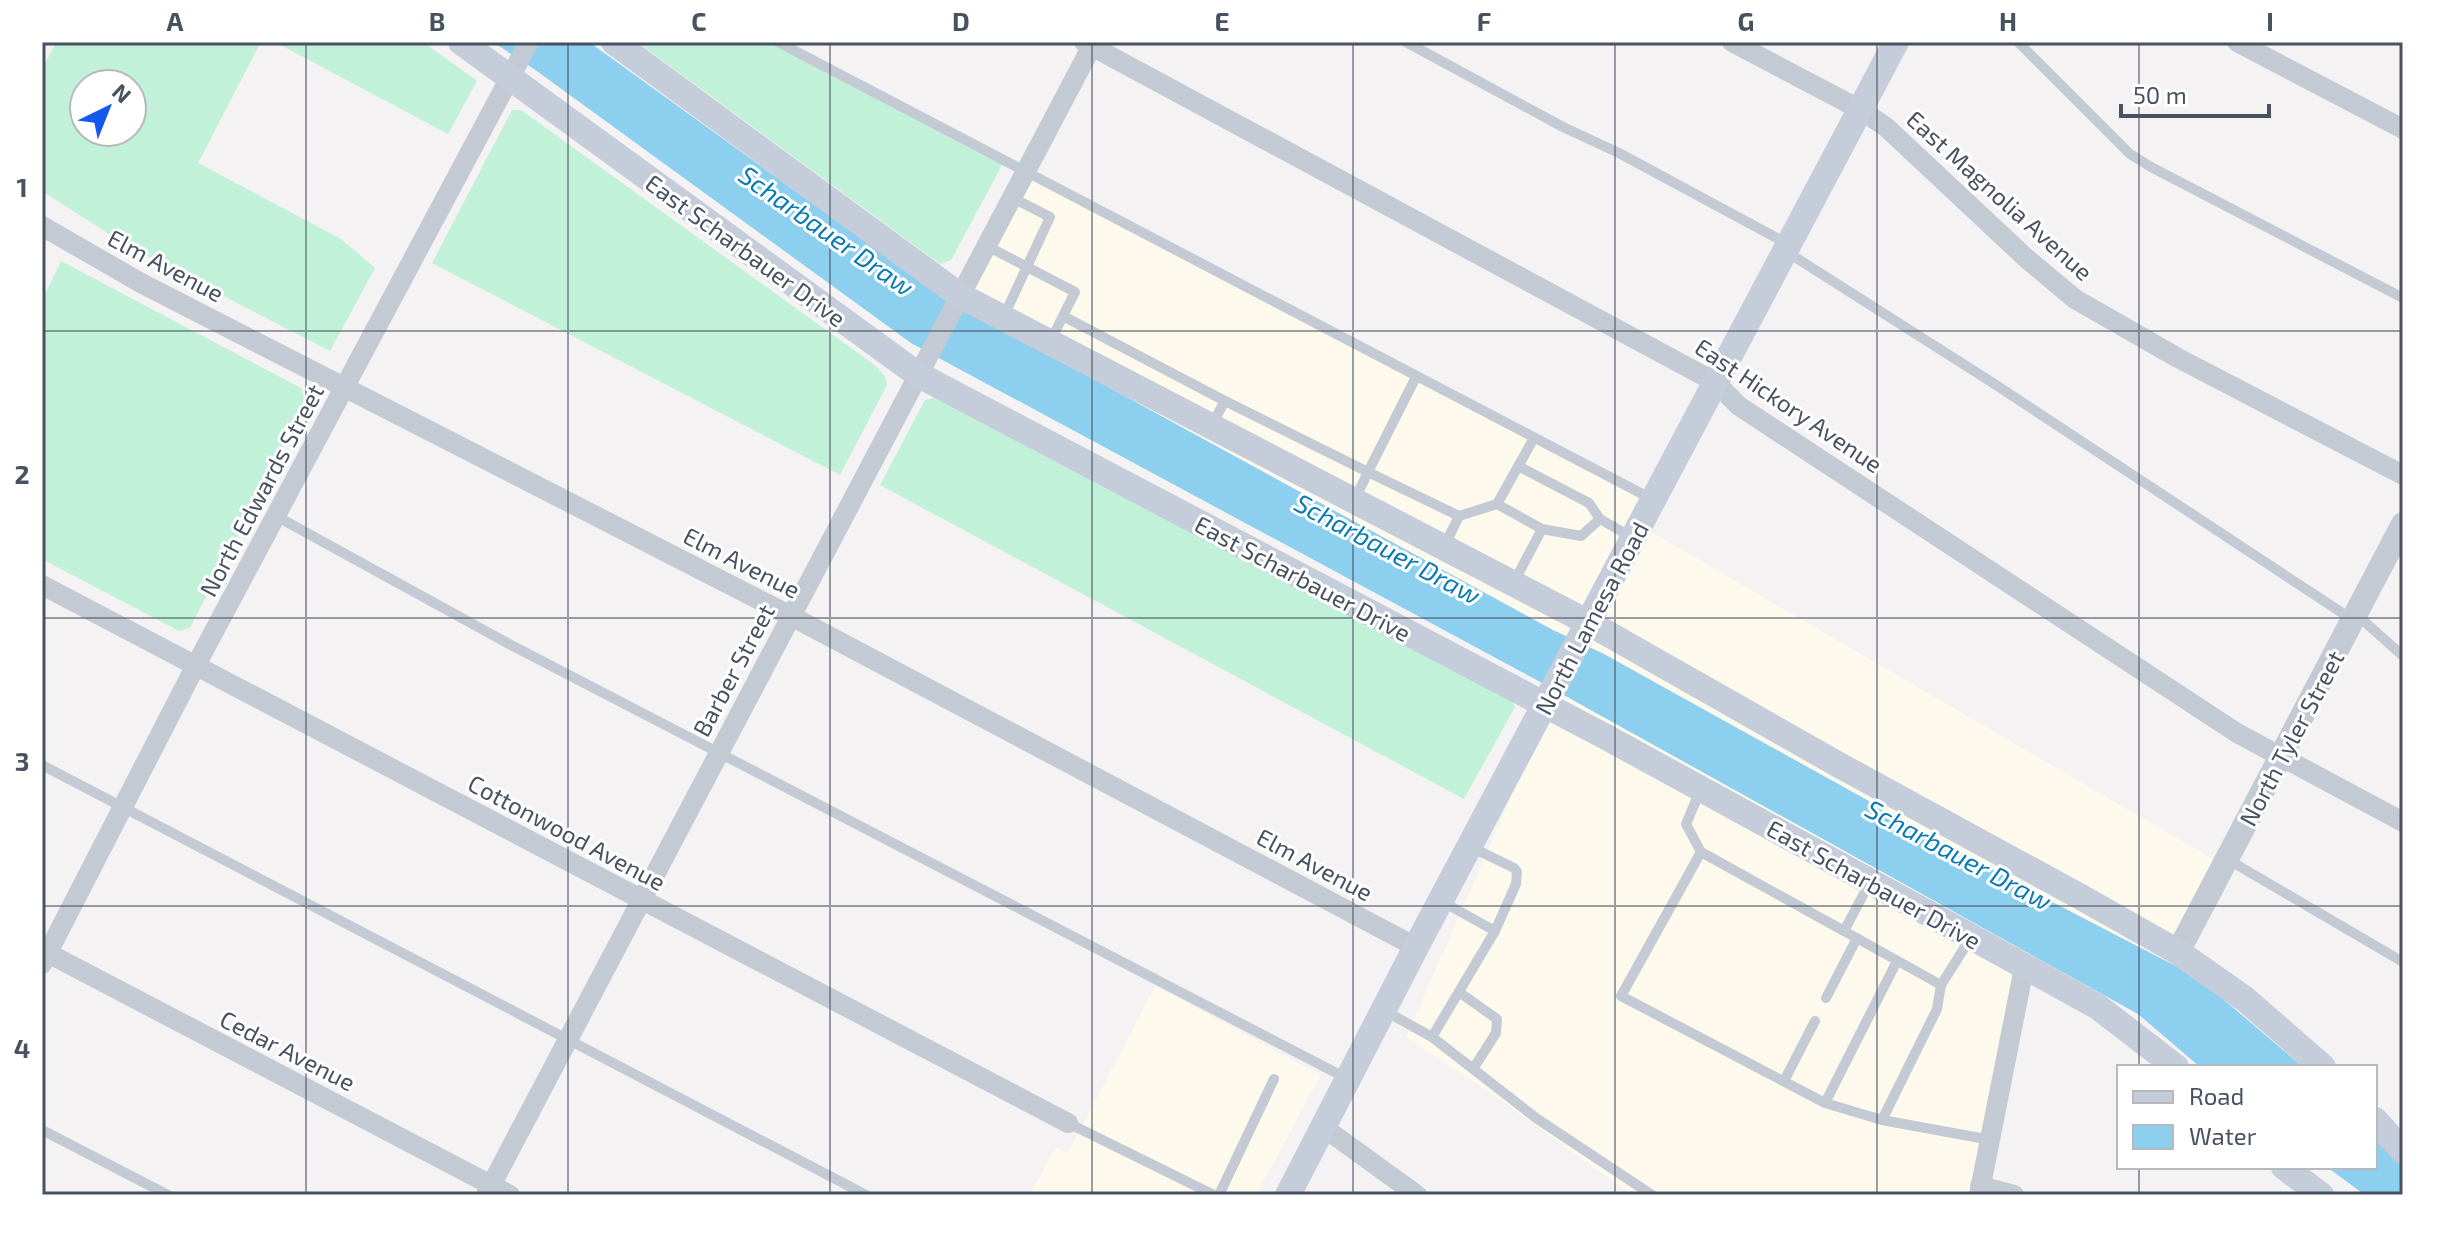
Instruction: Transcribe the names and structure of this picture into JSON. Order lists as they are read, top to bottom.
{
  "streets": {
    "main road": ["East Scharbauer Drive", "North Lamesa Road"],
    "street": [
      "East Magnolia Avenue",
      "Elm Avenue",
      "East Hickory Avenue",
      "North Edwards Street",
      "Barber Street",
      "North Tyler Street",
      "Cottonwood Avenue",
      "Cedar Avenue"
    ]
  },
  "crossings": [
    ["East Magnolia Avenue", "North Lamesa Road"],
    ["East Scharbauer Drive", "North Edwards Street"],
    ["East Scharbauer Drive", "North Lamesa Road"],
    ["East Scharbauer Drive", "Barber Street"],
    ["Elm Avenue", "North Edwards Street"],
    ["Elm Avenue", "North Lamesa Road"],
    ["Elm Avenue", "Barber Street"],
    ["East Hickory Avenue", "North Lamesa Road"],
    ["East Hickory Avenue", "Barber Street"],
    ["East Hickory Avenue", "North Tyler Street"],
    ["North Edwards Street", "Cottonwood Avenue"],
    ["North Edwards Street", "Cedar Avenue"],
    ["Barber Street", "Cottonwood Avenue"],
    ["Barber Street", "Cedar Avenue"]
  ],
  "water": ["Scharbauer Draw"],
  "legend": ["Road", "Water"],
  "scale_bar": "50 m",
  "north": "top right",
  "grid": {
    "columns": [
      "A",
      "B",
      "C",
      "D",
      "E",
      "F",
      "G",
      "H",
      "I"
    ],
    "rows": [
      "1",
      "2",
      "3",
      "4"
    ]
  }
}
